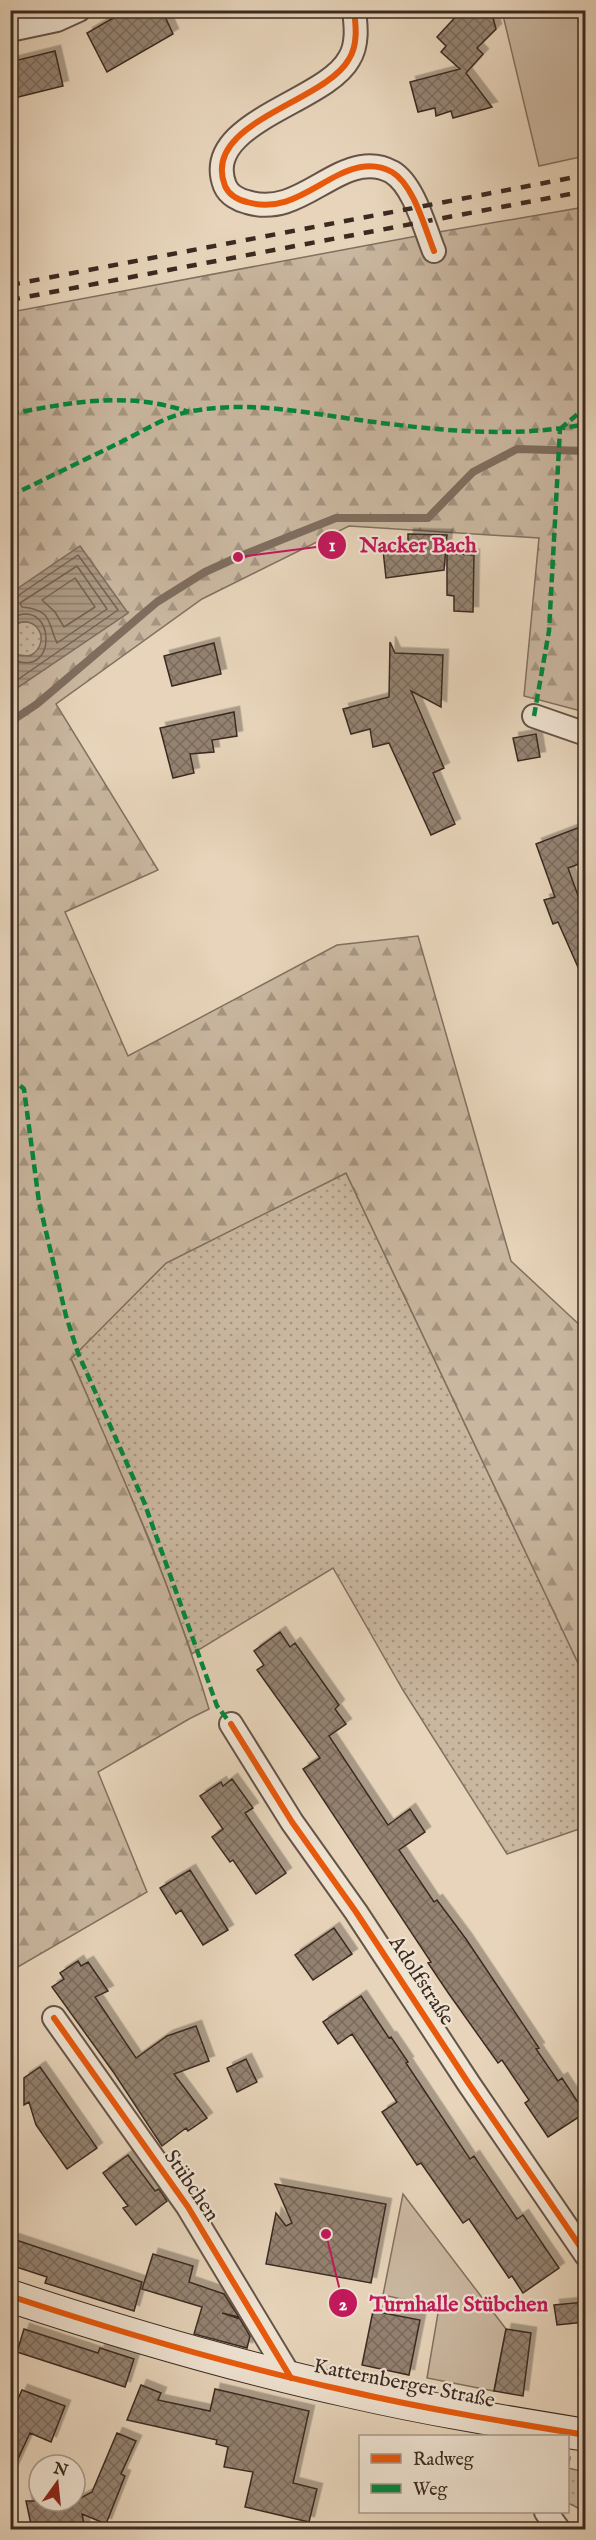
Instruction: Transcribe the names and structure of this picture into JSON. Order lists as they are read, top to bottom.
{
  "streets": {
    "street": ["Adolfstraße", "Stübchen", "Katternberger Straße"]
  },
  "crossings": [
    ["Stübchen", "Katternberger Straße"]
  ],
  "places": ["Nacker Bach", "Turnhalle Stübchen"],
  "legend": ["Radweg", "Weg"],
  "north": "top"
}
